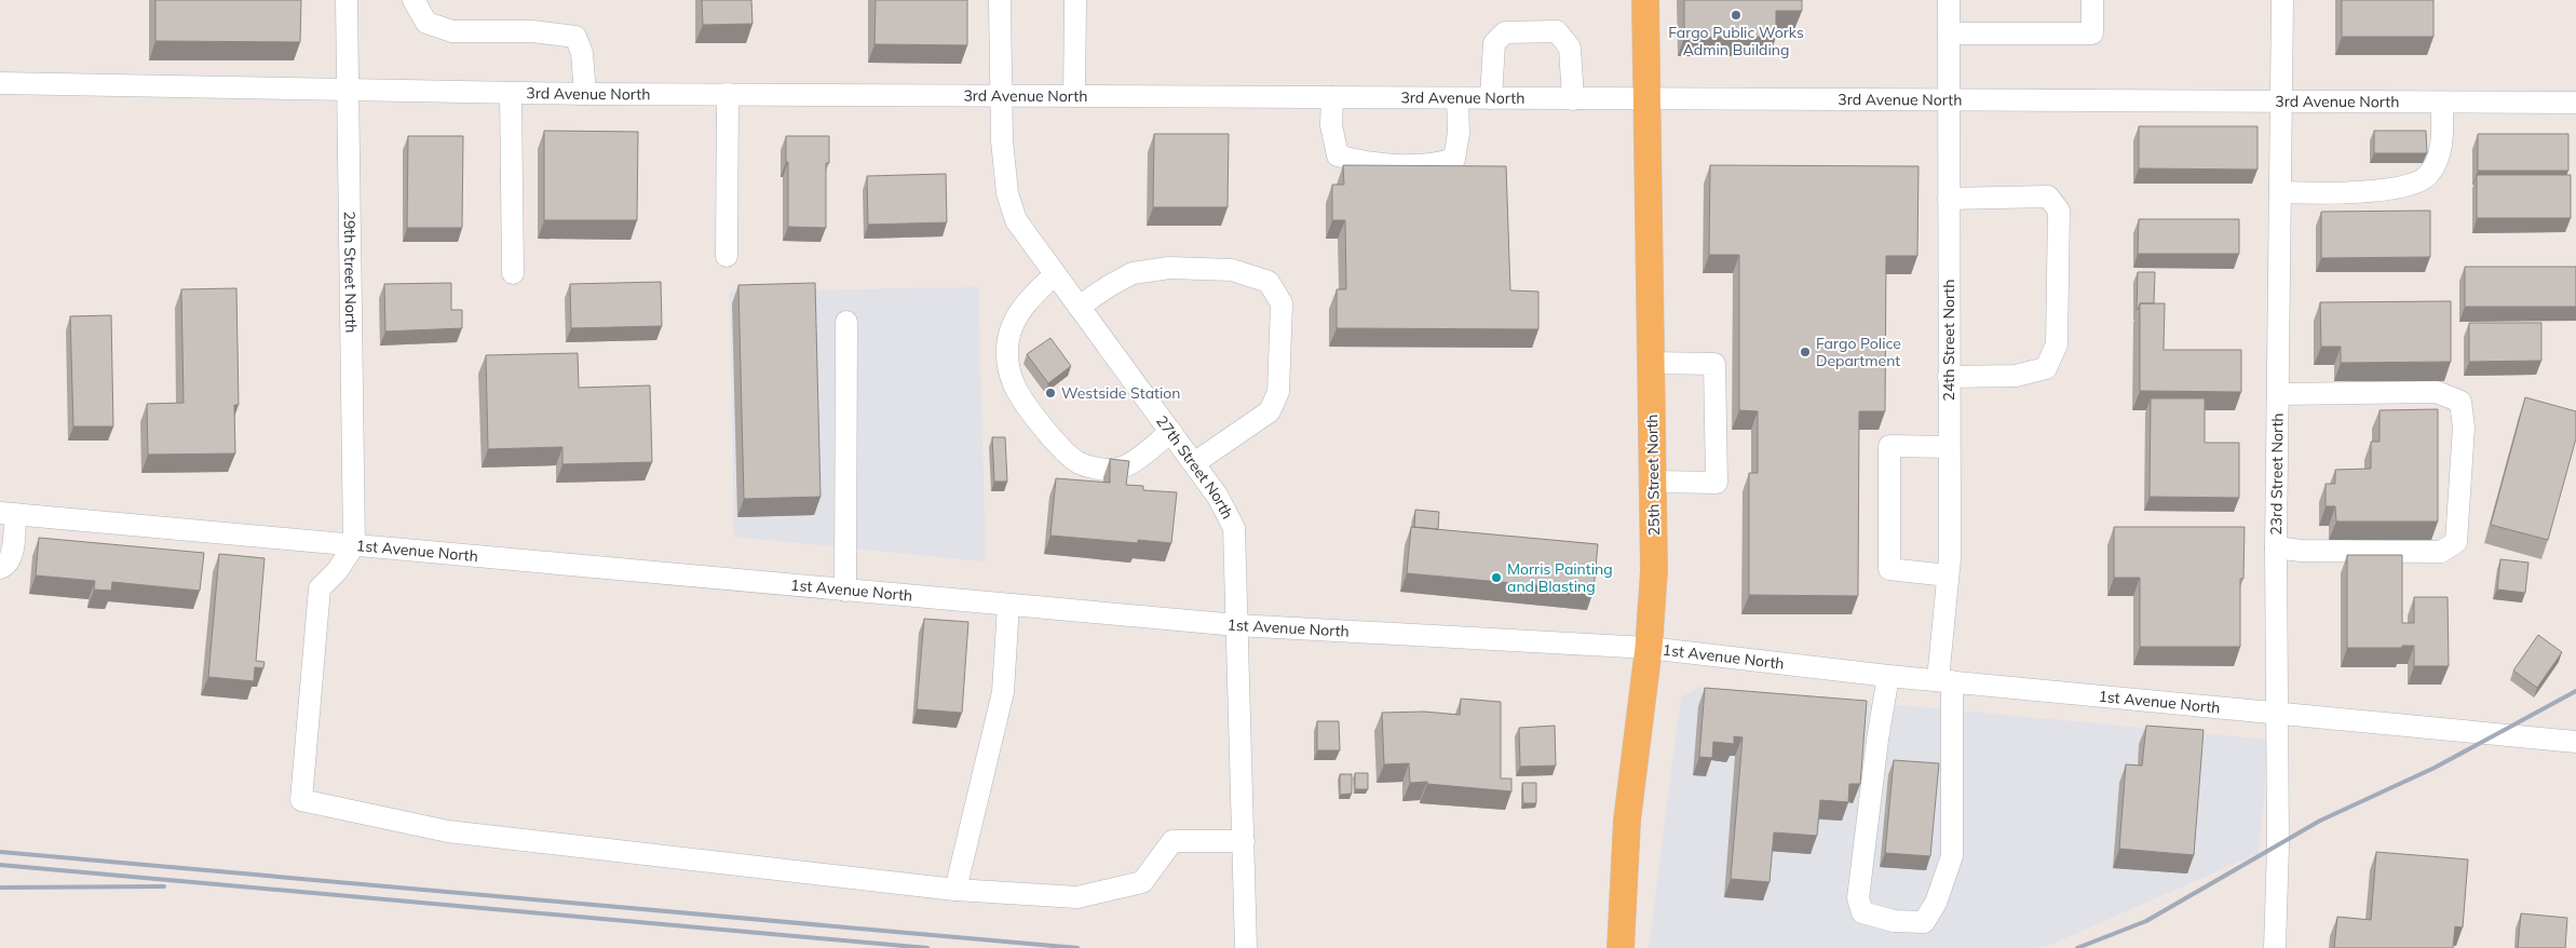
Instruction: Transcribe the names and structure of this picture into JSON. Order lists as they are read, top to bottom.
{
  "streets": {
    "main road": ["25th Street North"],
    "street": [
      "3rd Avenue North",
      "29th Street North",
      "24th Street North",
      "27th Street North",
      "23rd Street North",
      "1st Avenue North"
    ]
  },
  "crossings": [
    ["3rd Avenue North", "29th Street North"],
    ["3rd Avenue North", "24th Street North"],
    ["3rd Avenue North", "27th Street North"],
    ["3rd Avenue North", "23rd Street North"],
    ["3rd Avenue North", "25th Street North"],
    ["29th Street North", "1st Avenue North"],
    ["24th Street North", "1st Avenue North"],
    ["27th Street North", "1st Avenue North"],
    ["23rd Street North", "1st Avenue North"],
    ["25th Street North", "1st Avenue North"]
  ],
  "places": [
    "Fargo Public Works Admin Building",
    "Fargo Police Department",
    "Westside Station",
    "Morris Painting and Blasting"
  ]
}
